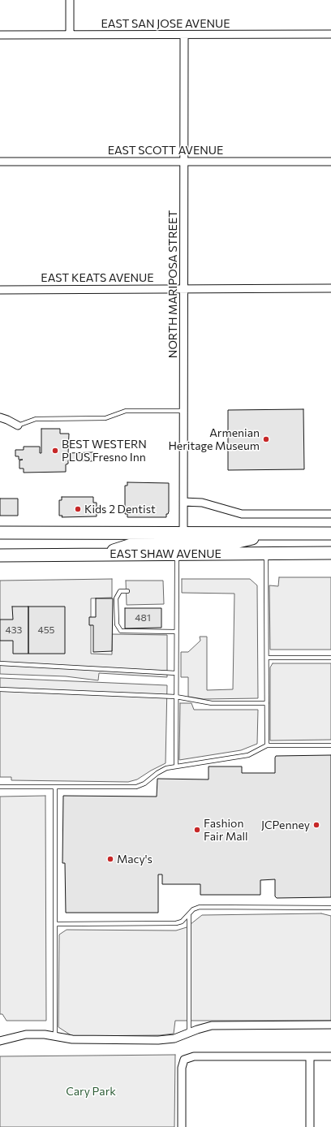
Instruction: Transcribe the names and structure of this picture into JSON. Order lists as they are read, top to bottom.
{
  "streets": {
    "main road": ["EAST SHAW AVENUE"],
    "street": [
      "EAST SAN JOSE AVENUE",
      "EAST SCOTT AVENUE",
      "EAST KEATS AVENUE",
      "NORTH MARIPOSA STREET"
    ]
  },
  "crossings": [
    ["EAST SAN JOSE AVENUE", "NORTH MARIPOSA STREET"],
    ["EAST SCOTT AVENUE", "NORTH MARIPOSA STREET"],
    ["EAST KEATS AVENUE", "NORTH MARIPOSA STREET"],
    ["NORTH MARIPOSA STREET", "EAST SHAW AVENUE"]
  ],
  "parks": ["Cary Park"],
  "places": [
    "Armenian Heritage Museum",
    "BEST WESTERN PLUS Fresno Inn",
    "Kids 2 Dentist",
    "JCPenney",
    "Fashion Fair Mall",
    "Macy's"
  ],
  "house_numbers": ["481", "433", "455"]
}
